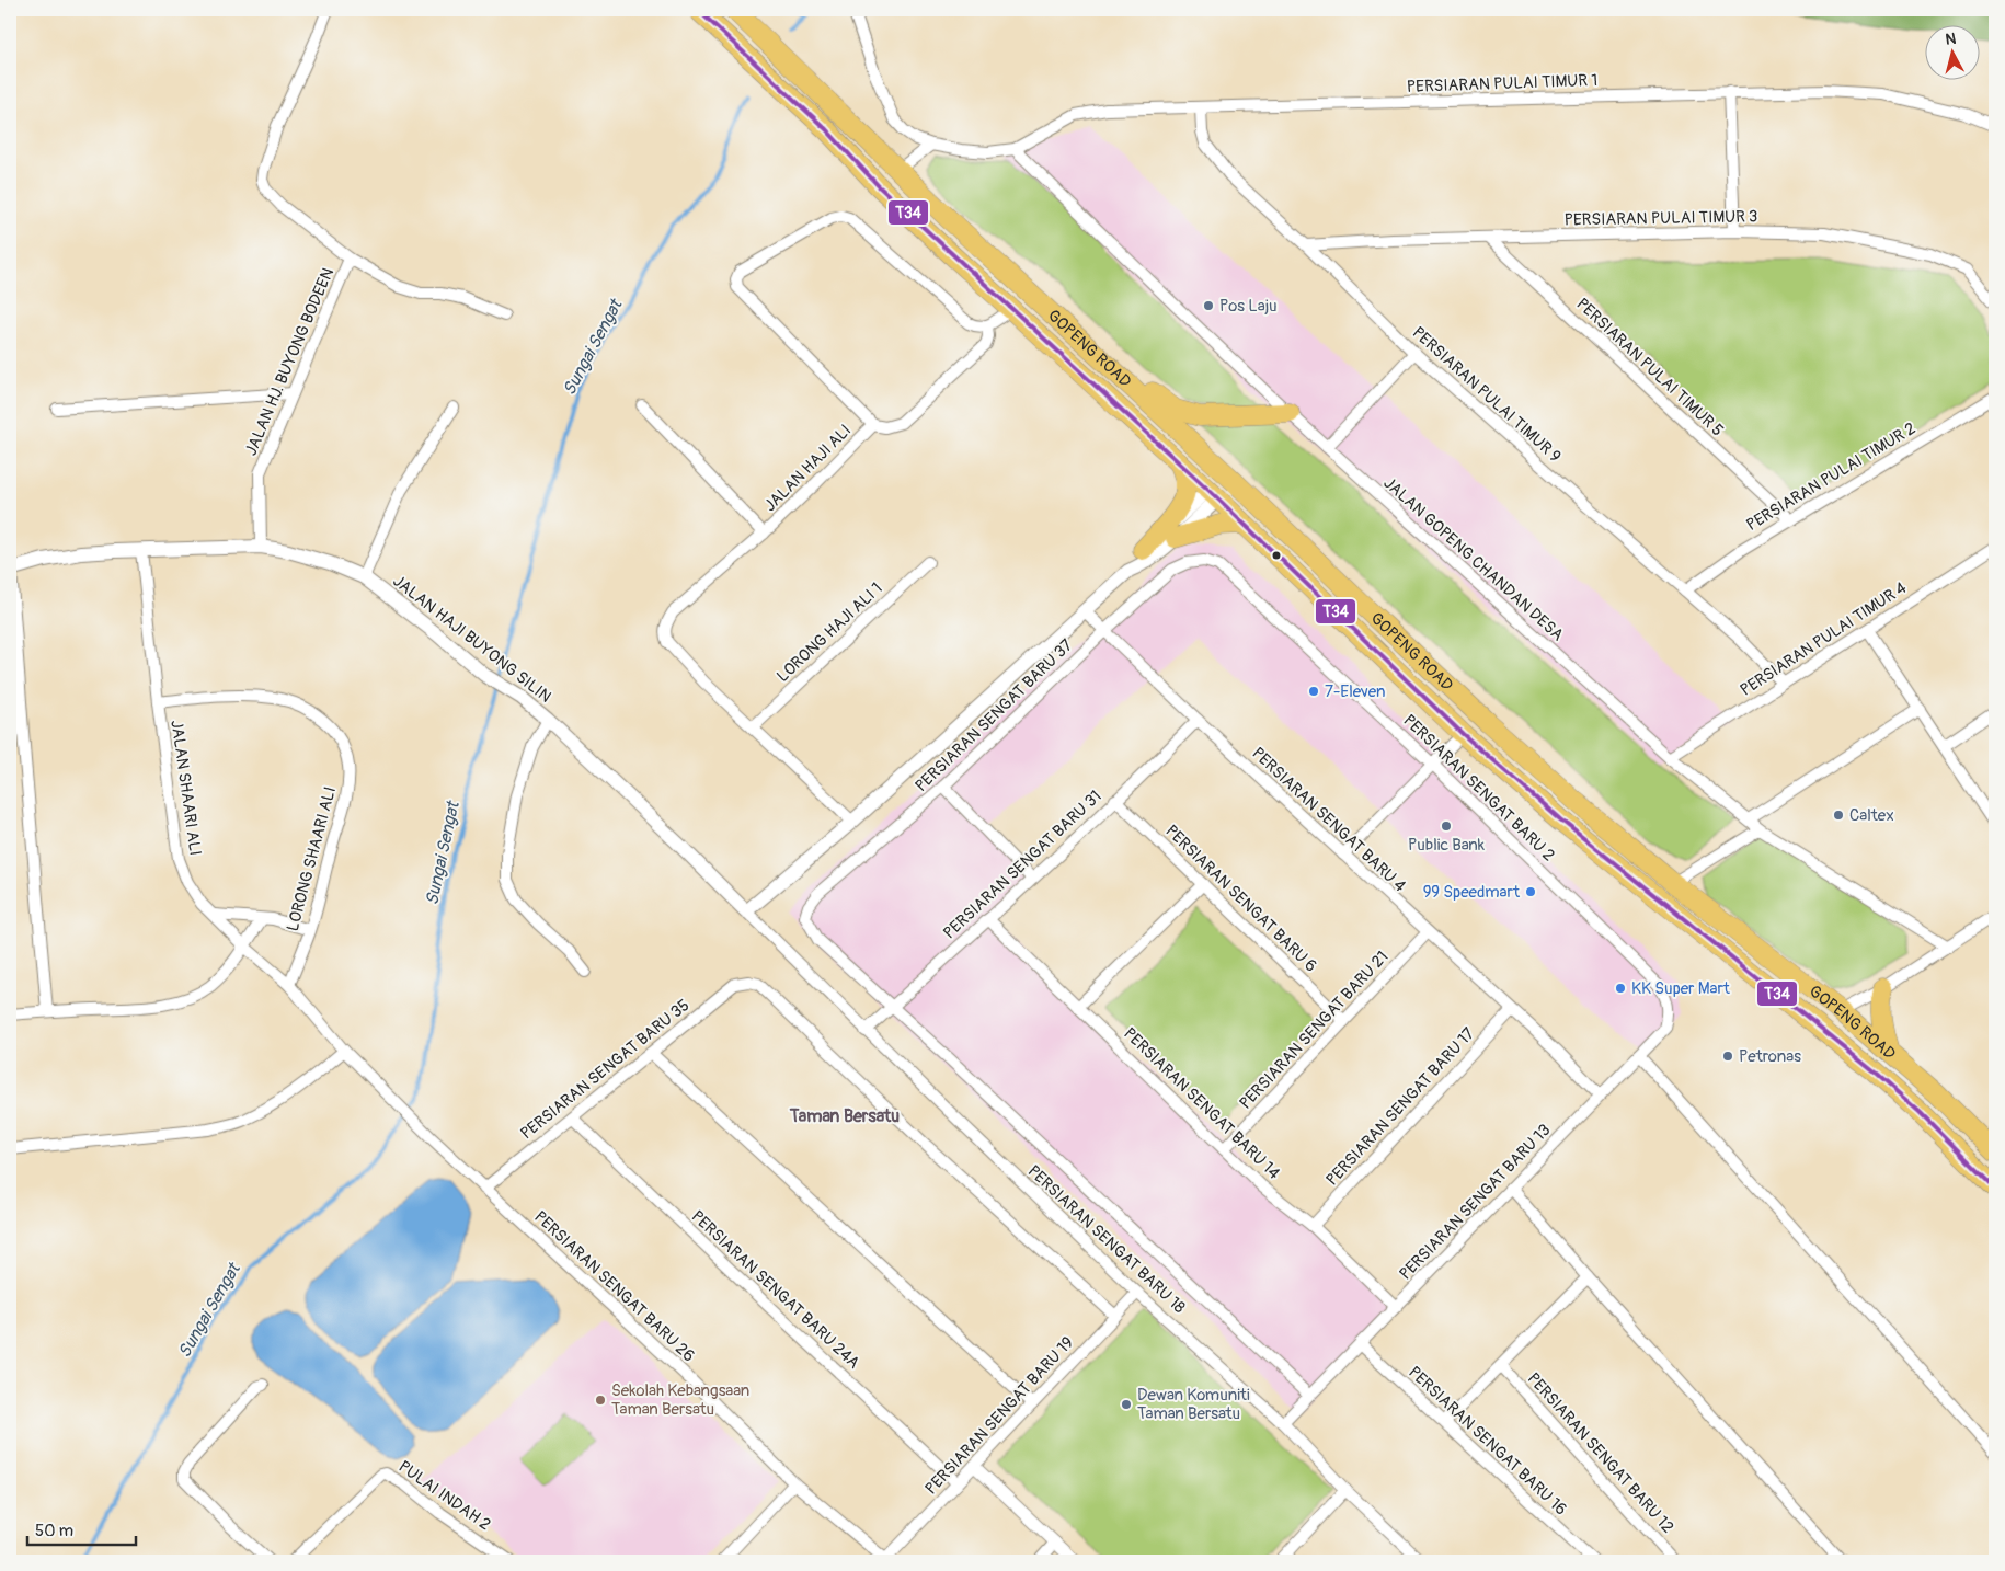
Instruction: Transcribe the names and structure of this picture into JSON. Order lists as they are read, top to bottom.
{
  "streets": {
    "highway": ["GOPENG ROAD"],
    "street": [
      "PERSIARAN PULAI TIMUR 1",
      "PERSIARAN PULAI TIMUR 3",
      "JALAN HJ. BUYONG BODEEN",
      "PERSIARAN PULAI TIMUR 5",
      "PERSIARAN PULAI TIMUR 9",
      "JALAN HAJI ALI",
      "PERSIARAN PULAI TIMUR 2",
      "JALAN GOPENG CHANDAN DESA",
      "LORONG HAJI ALI 1",
      "JALAN HAJI BUYONG SILIN",
      "PERSIARAN PULAI TIMUR 4",
      "PERSIARAN SENGAT BARU 37",
      "JALAN SHAARI ALI",
      "PERSIARAN SENGAT BARU 2",
      "PERSIARAN SENGAT BARU 4",
      "LORONG SHAARI ALI",
      "PERSIARAN SENGAT BARU 31",
      "PERSIARAN SENGAT BARU 6",
      "PERSIARAN SENGAT BARU 21",
      "PERSIARAN SENGAT BARU 35",
      "PERSIARAN SENGAT BARU 14",
      "PERSIARAN SENGAT BARU 17",
      "PERSIARAN SENGAT BARU 13",
      "PERSIARAN SENGAT BARU 18",
      "PERSIARAN SENGAT BARU 26",
      "PERSIARAN SENGAT BARU 24A",
      "PERSIARAN SENGAT BARU 19",
      "PERSIARAN SENGAT BARU 16",
      "PERSIARAN SENGAT BARU 12",
      "PULAI INDAH 2"
    ]
  },
  "crossings": [
    ["PERSIARAN PULAI TIMUR 1", "PERSIARAN PULAI TIMUR 9"],
    ["PERSIARAN PULAI TIMUR 1", "JALAN GOPENG CHANDAN DESA"],
    ["PERSIARAN PULAI TIMUR 3", "PERSIARAN PULAI TIMUR 5"],
    ["PERSIARAN PULAI TIMUR 3", "PERSIARAN PULAI TIMUR 9"],
    ["JALAN HJ. BUYONG BODEEN", "JALAN HAJI BUYONG SILIN"],
    ["PERSIARAN PULAI TIMUR 5", "PERSIARAN PULAI TIMUR 2"],
    ["PERSIARAN PULAI TIMUR 9", "PERSIARAN PULAI TIMUR 2"],
    ["PERSIARAN PULAI TIMUR 9", "PERSIARAN PULAI TIMUR 4"],
    ["JALAN HAJI ALI", "LORONG HAJI ALI 1"],
    ["JALAN GOPENG CHANDAN DESA", "PERSIARAN PULAI TIMUR 4"],
    ["JALAN HAJI BUYONG SILIN", "JALAN SHAARI ALI"],
    ["JALAN HAJI BUYONG SILIN", "PERSIARAN SENGAT BARU 18"],
    ["PERSIARAN SENGAT BARU 37", "PERSIARAN SENGAT BARU 2"],
    ["PERSIARAN SENGAT BARU 37", "PERSIARAN SENGAT BARU 4"],
    ["PERSIARAN SENGAT BARU 37", "PERSIARAN SENGAT BARU 31"],
    ["JALAN SHAARI ALI", "LORONG SHAARI ALI"],
    ["JALAN SHAARI ALI", "PERSIARAN SENGAT BARU 26"],
    ["PERSIARAN SENGAT BARU 2", "PERSIARAN SENGAT BARU 13"],
    ["PERSIARAN SENGAT BARU 4", "PERSIARAN SENGAT BARU 31"],
    ["PERSIARAN SENGAT BARU 4", "PERSIARAN SENGAT BARU 21"],
    ["PERSIARAN SENGAT BARU 4", "PERSIARAN SENGAT BARU 17"],
    ["PERSIARAN SENGAT BARU 4", "PERSIARAN SENGAT BARU 13"],
    ["PERSIARAN SENGAT BARU 31", "PERSIARAN SENGAT BARU 6"],
    ["PERSIARAN SENGAT BARU 31", "PERSIARAN SENGAT BARU 14"],
    ["PERSIARAN SENGAT BARU 31", "PERSIARAN SENGAT BARU 18"],
    ["PERSIARAN SENGAT BARU 6", "PERSIARAN SENGAT BARU 21"],
    ["PERSIARAN SENGAT BARU 21", "PERSIARAN SENGAT BARU 14"],
    ["PERSIARAN SENGAT BARU 35", "PERSIARAN SENGAT BARU 26"],
    ["PERSIARAN SENGAT BARU 35", "PERSIARAN SENGAT BARU 24A"],
    ["PERSIARAN SENGAT BARU 35", "PERSIARAN SENGAT BARU 19"],
    ["PERSIARAN SENGAT BARU 14", "PERSIARAN SENGAT BARU 17"],
    ["PERSIARAN SENGAT BARU 14", "PERSIARAN SENGAT BARU 13"],
    ["PERSIARAN SENGAT BARU 13", "PERSIARAN SENGAT BARU 18"],
    ["PERSIARAN SENGAT BARU 13", "PERSIARAN SENGAT BARU 16"],
    ["PERSIARAN SENGAT BARU 18", "PERSIARAN SENGAT BARU 19"],
    ["PERSIARAN SENGAT BARU 26", "PERSIARAN SENGAT BARU 19"],
    ["PERSIARAN SENGAT BARU 24A", "PERSIARAN SENGAT BARU 19"]
  ],
  "districts": ["Taman Bersatu"],
  "water": ["Sungai Sengat"],
  "places": [
    "Pos Laju",
    "7-Eleven",
    "Caltex",
    "Public Bank",
    "99 Speedmart",
    "KK Super Mart",
    "Petronas",
    "Sekolah Kebangsaan Taman Bersatu",
    "Dewan Komuniti Taman Bersatu"
  ],
  "lines": ["transit line T34"],
  "scale_bar": "50 m",
  "north": "top"
}
